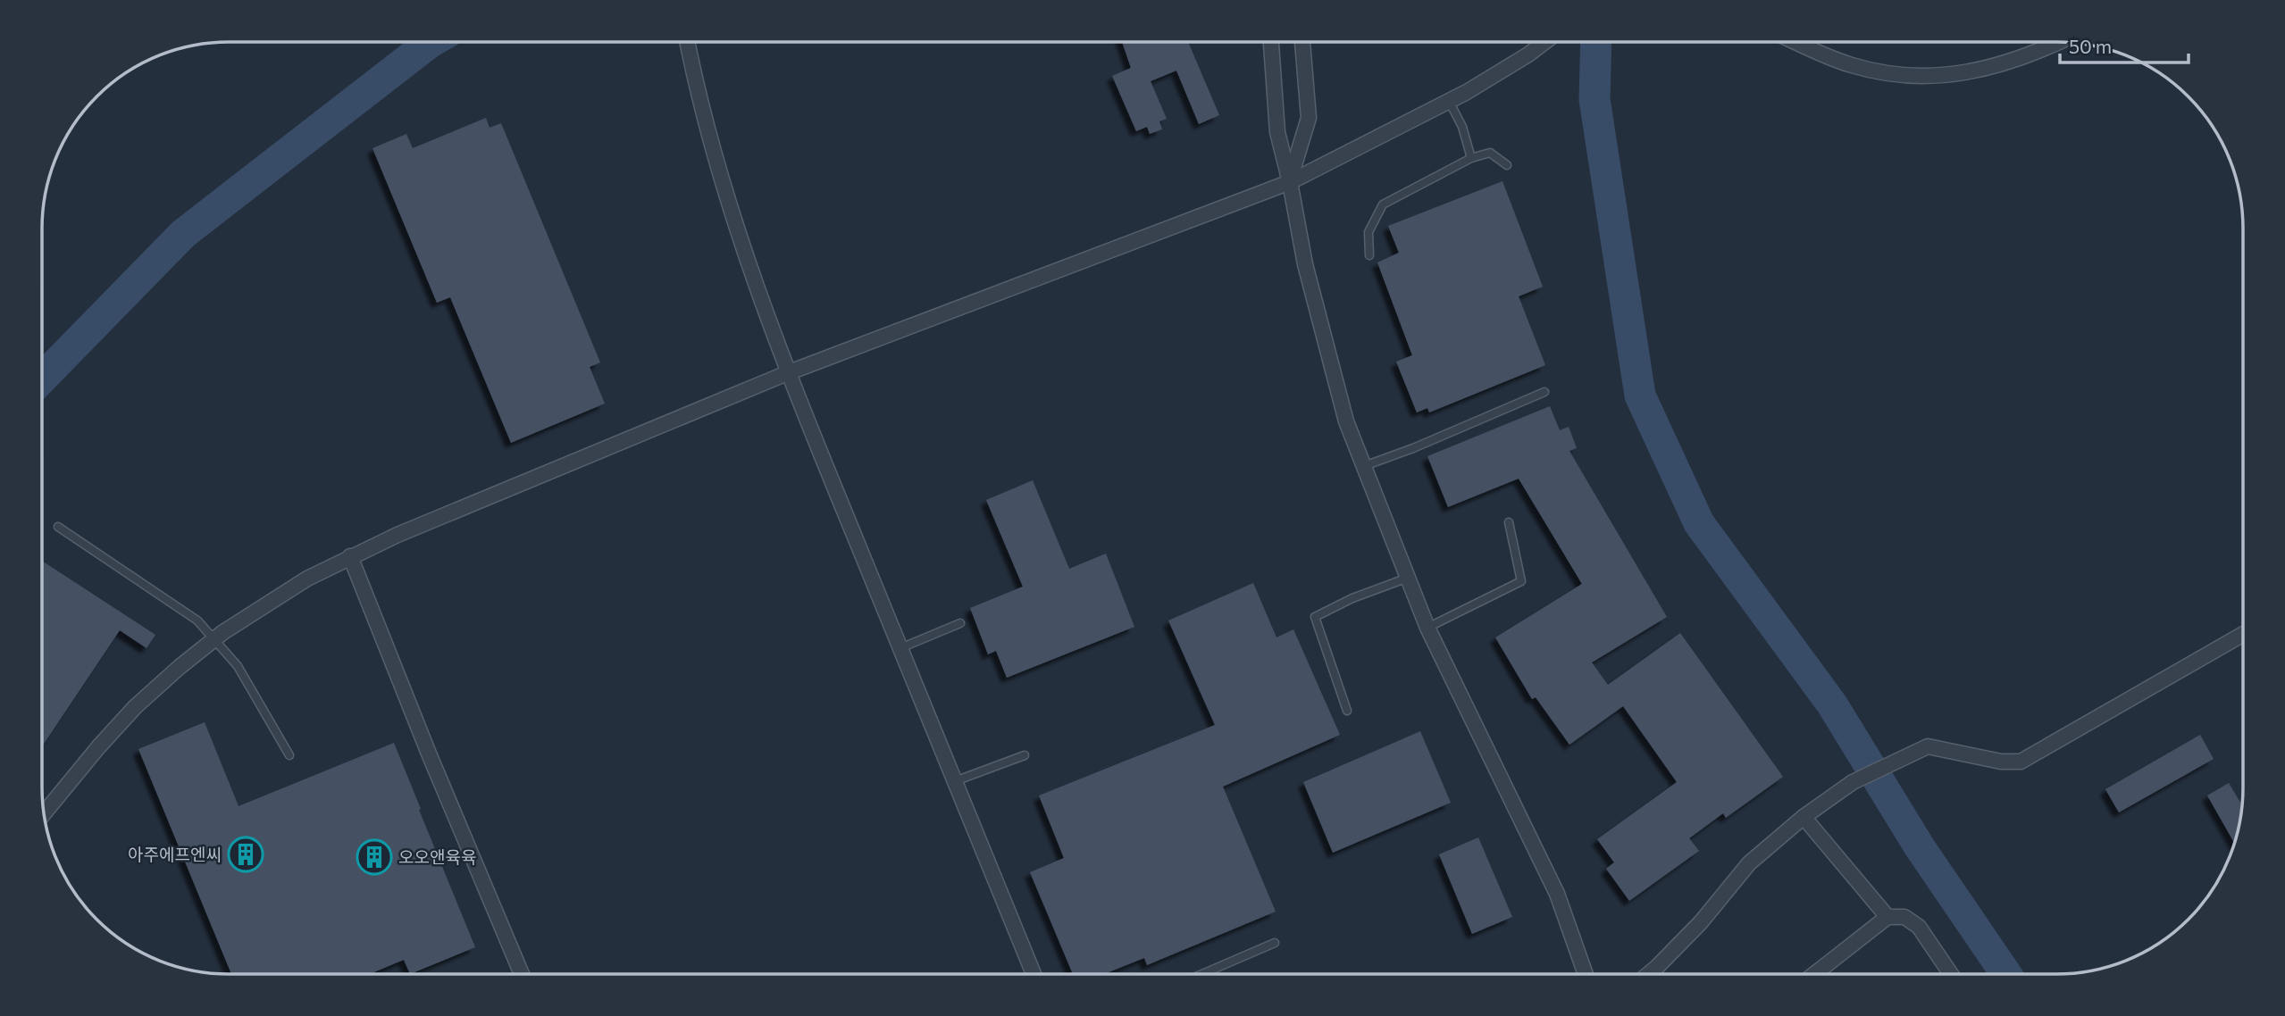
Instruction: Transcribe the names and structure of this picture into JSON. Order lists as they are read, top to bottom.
{
  "places": {
    "building": ["아주에프엔씨", "오오앤육육"]
  },
  "scale_bar": "50 m"
}
